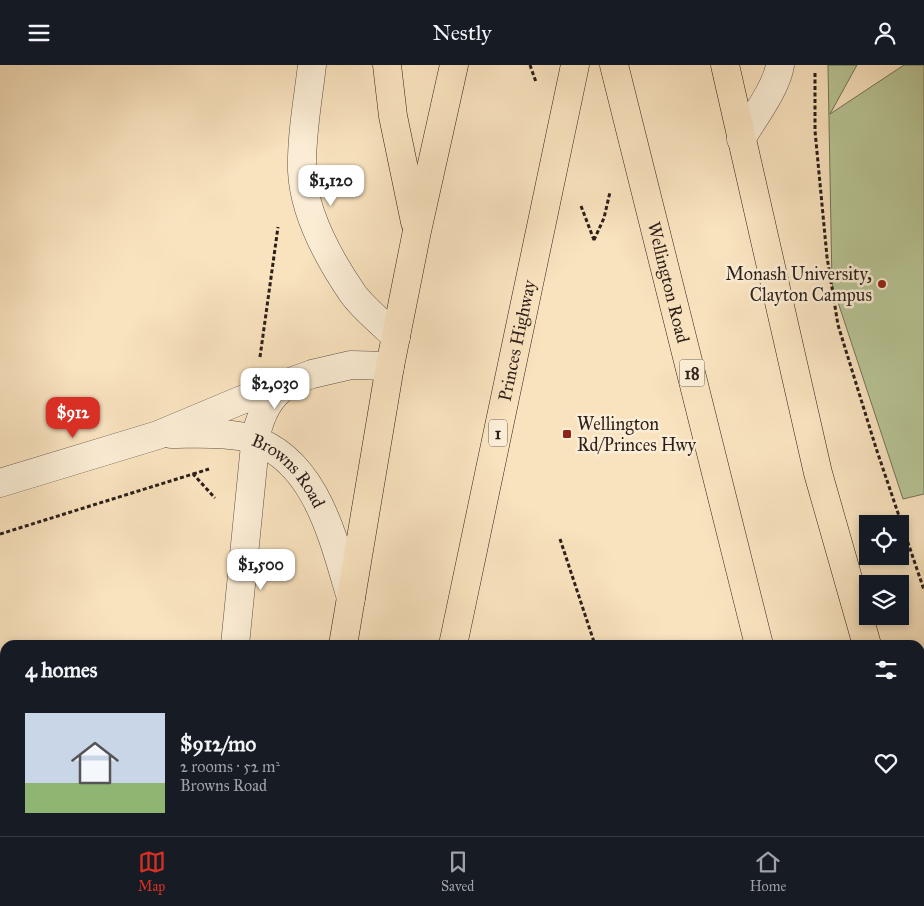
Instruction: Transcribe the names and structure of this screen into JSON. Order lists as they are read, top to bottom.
{
  "streets": {
    "highway": [
      "Wellington Road",
      "Princes Highway",
      "18",
      "1"
    ],
    "street": ["Browns Road"]
  },
  "places": {
    "other": ["Monash University, Clayton Campus"],
    "transit": ["Wellington Rd/Princes Hwy"]
  },
  "page": {
    "header": "Nestly",
    "price": [
      "$1,120",
      "$2,030",
      "$912",
      "$1,500"
    ],
    "heading": "4 homes",
    "list": [
      {
        "name": "$912/mo",
        "note": "2 rooms · 52 m² · Browns Road"
      }
    ],
    "tabs": ["Map", "Saved", "Home"]
  }
}
